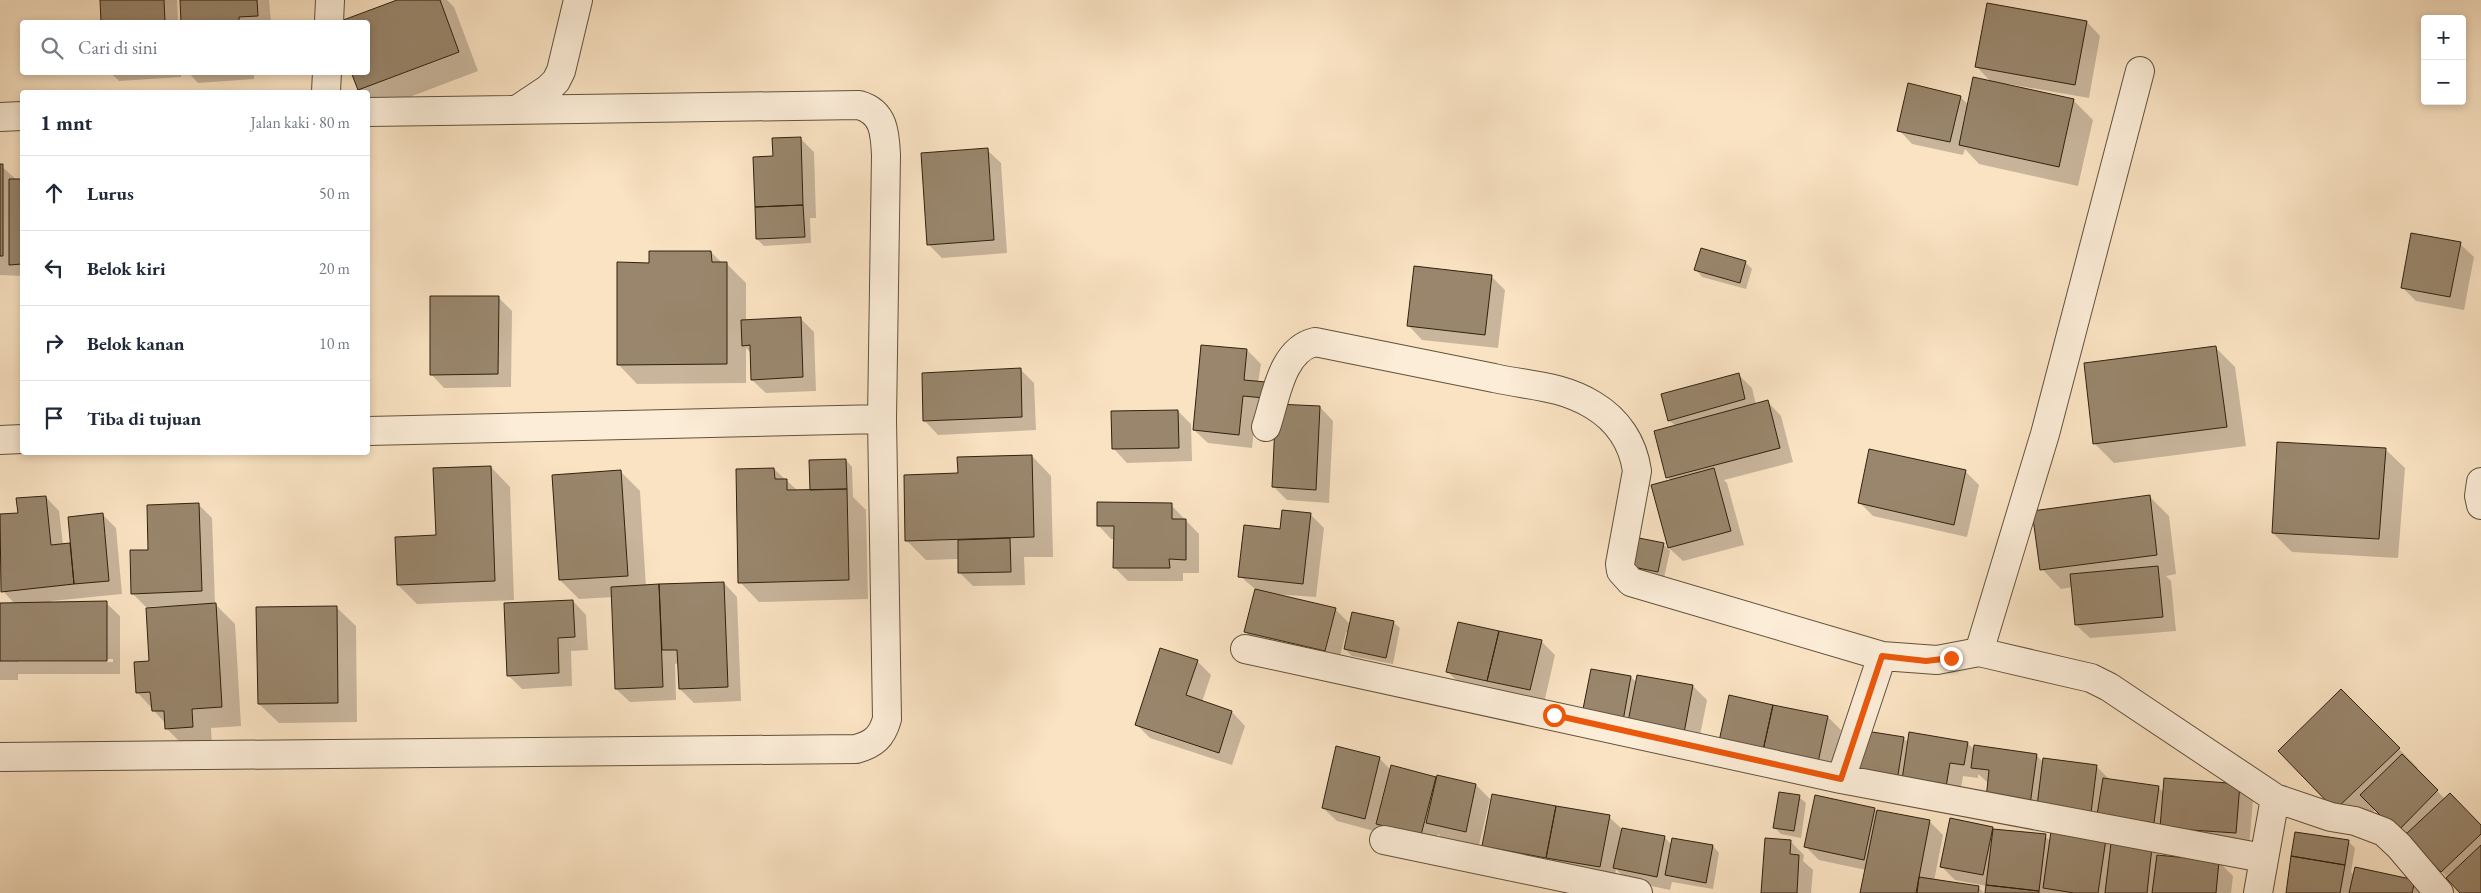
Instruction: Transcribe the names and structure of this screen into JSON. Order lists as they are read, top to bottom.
{
  "page": {
    "map_buttons": ["+", "−"],
    "search": "Cari di sini",
    "heading": ["1 mnt", "Jalan kaki · 80 m"],
    "list": [
      ["Lurus", "50 m"],
      ["Belok kiri", "20 m"],
      ["Belok kanan", "10 m"],
      "Tiba di tujuan"
    ]
  }
}
